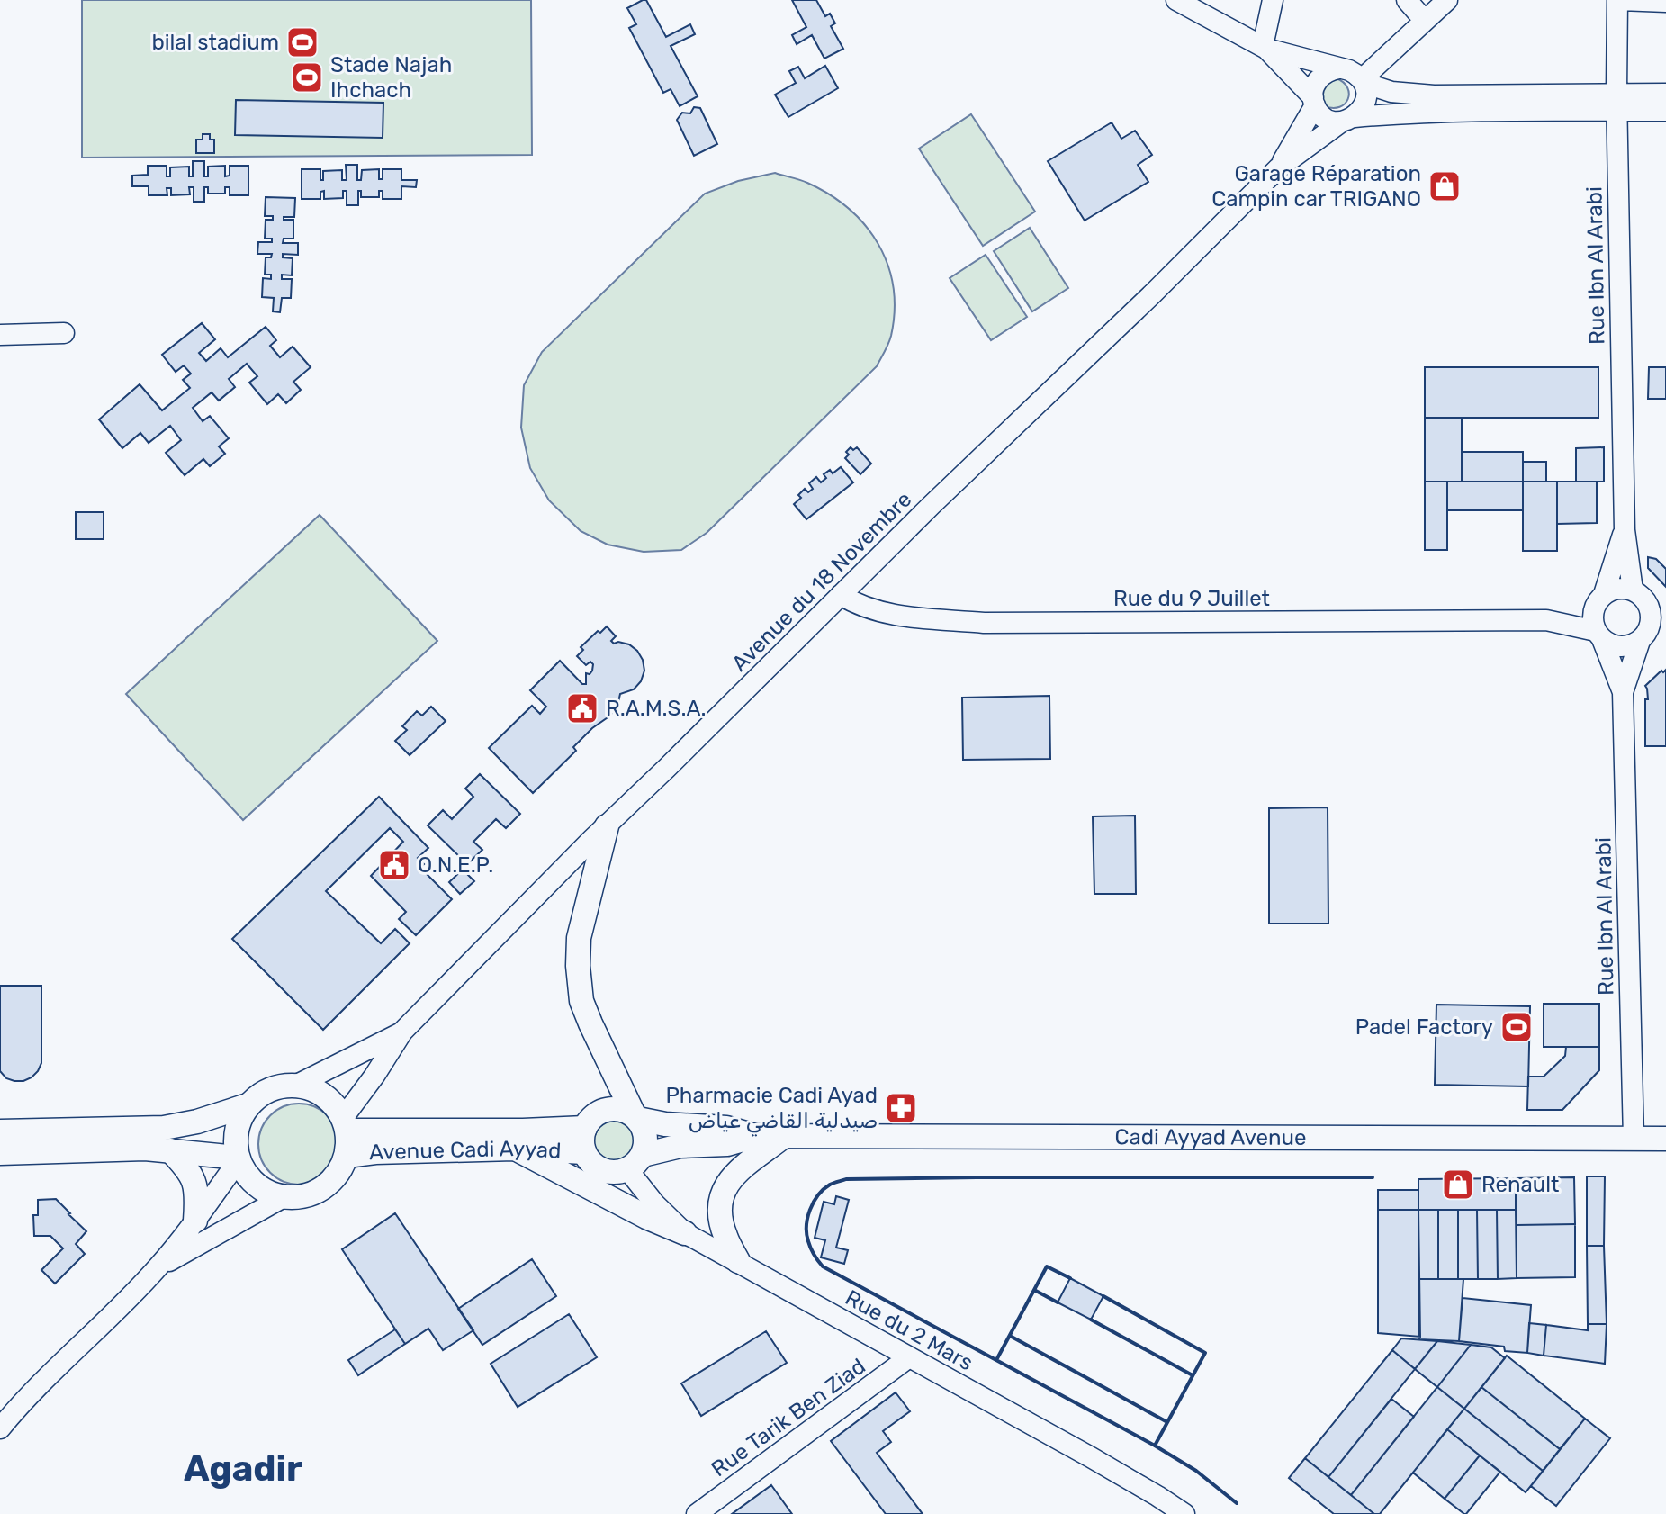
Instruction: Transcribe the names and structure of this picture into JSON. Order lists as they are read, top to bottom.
{
  "streets": {
    "main road": ["Cadi Ayyad Avenue", "Avenue Cadi Ayyad"],
    "street": [
      "Rue Ibn Al Arabi",
      "Avenue du 18 Novembre",
      "Rue du 9 Juillet",
      "Rue du 2 Mars",
      "Rue Tarik Ben Ziad"
    ]
  },
  "crossings": [
    ["Rue Ibn Al Arabi", "Rue du 9 Juillet"],
    ["Rue Ibn Al Arabi", "Cadi Ayyad Avenue"],
    ["Avenue du 18 Novembre", "Rue du 9 Juillet"],
    ["Avenue du 18 Novembre", "Avenue Cadi Ayyad"],
    ["Avenue Cadi Ayyad", "Rue du 2 Mars"],
    ["Rue du 2 Mars", "Rue Tarik Ben Ziad"]
  ],
  "districts": ["Agadir"],
  "places": {
    "sports": ["bilal stadium", "Stade Najah Ihchach", "Padel Factory"],
    "shop": ["Garage Réparation Campin car TRIGANO", "Renault"],
    "public building": ["R.A.M.S.A.", "O.N.E.P."],
    "pharmacy": ["Pharmacie Cadi Ayad صيدلية القاضي عياض"]
  }
}
